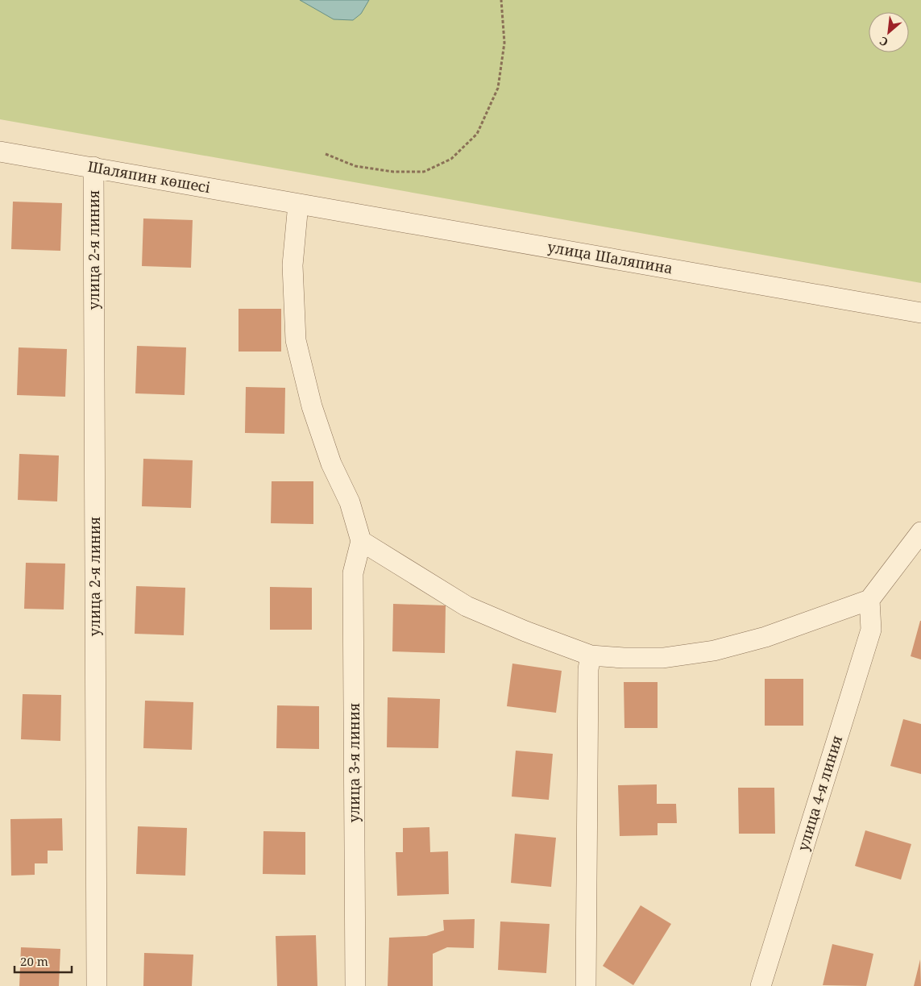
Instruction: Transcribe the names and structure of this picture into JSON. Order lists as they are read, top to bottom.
{
  "streets": {
    "street": [
      "Шаляпин көшесі",
      "улица 2-я линия",
      "улица Шаляпина",
      "улица 3-я линия",
      "улица 4-я линия"
    ]
  },
  "crossings": [
    ["Шаляпин көшесі", "улица 2-я линия"],
    ["Шаляпин көшесі", "улица Шаляпина"]
  ],
  "scale_bar": "20 m",
  "north": "bottom left"
}
